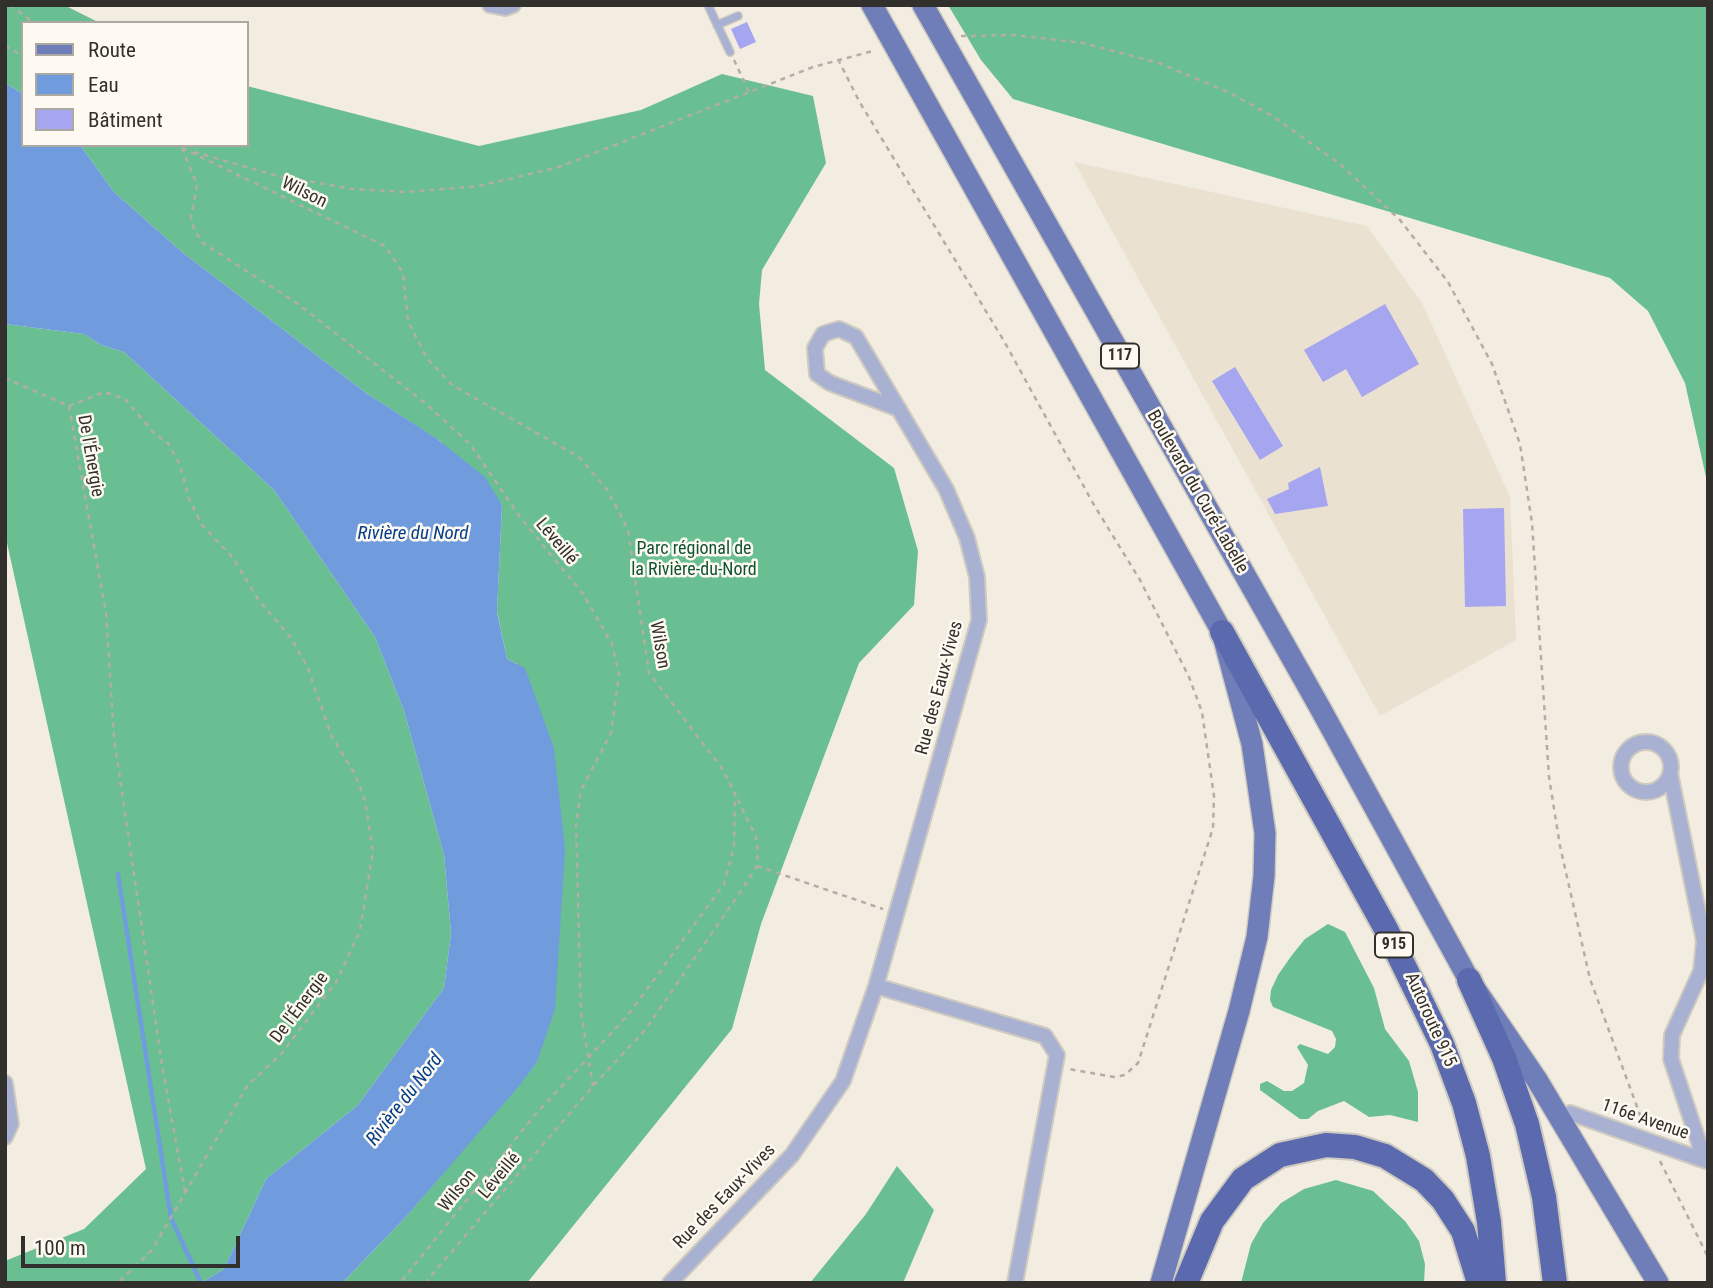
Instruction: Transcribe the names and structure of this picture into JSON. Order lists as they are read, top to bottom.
{
  "streets": {
    "highway": ["915", "Autoroute 915"],
    "main road": ["117", "Boulevard du Curé-Labelle"],
    "street": ["Rue des Eaux-Vives", "116e Avenue"],
    "path": ["Wilson", "De l'Énergie", "Léveillé"]
  },
  "crossings": [
    ["Wilson", "Léveillé"],
    ["117", "Autoroute 915"],
    ["Boulevard du Curé-Labelle", "116e Avenue"]
  ],
  "water": ["Rivière du Nord"],
  "parks": ["Parc régional de la Rivière-du-Nord"],
  "legend": ["Route", "Eau", "Bâtiment"],
  "scale_bar": "100 m"
}
